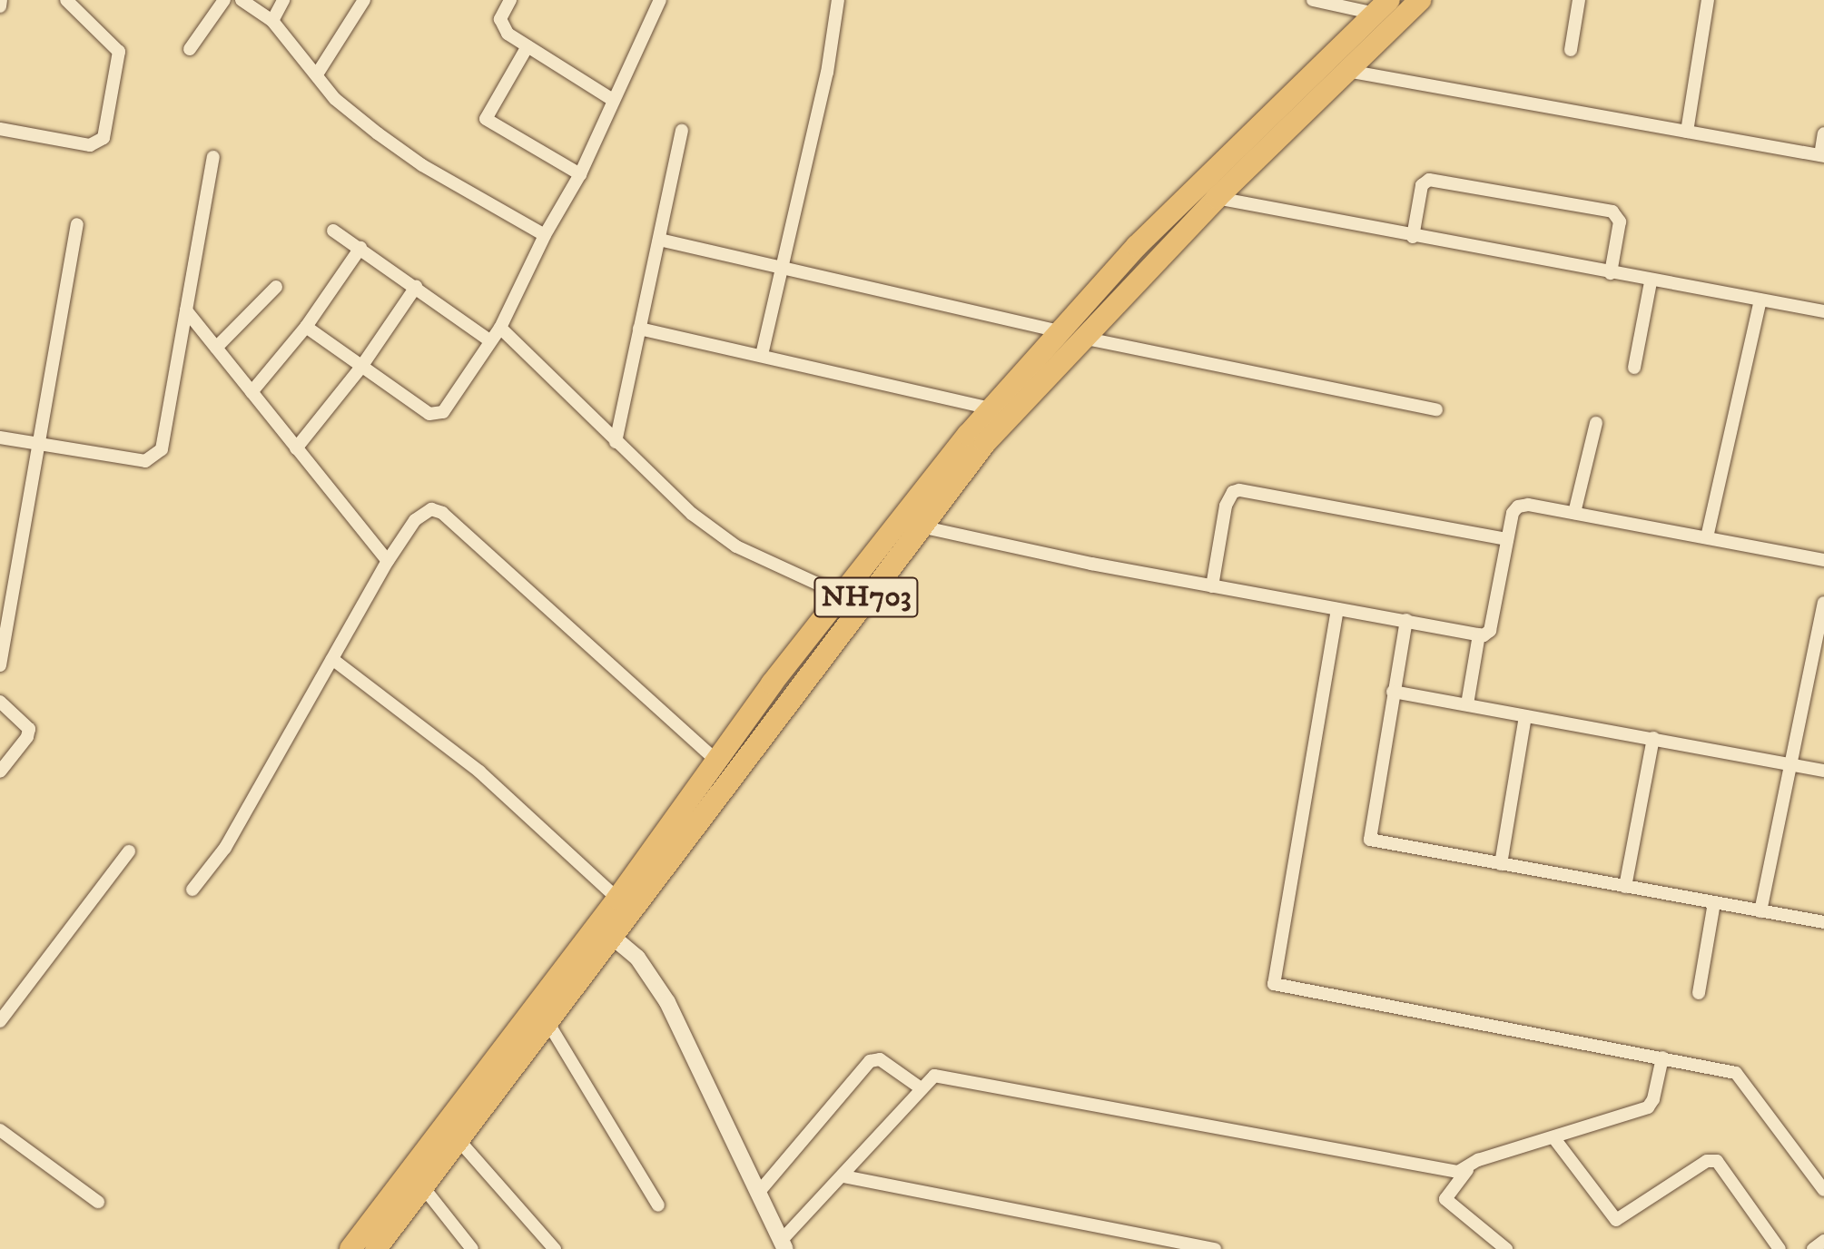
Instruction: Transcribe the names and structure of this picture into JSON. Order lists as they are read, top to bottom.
{
  "streets": {
    "highway": ["NH703"]
  }
}
